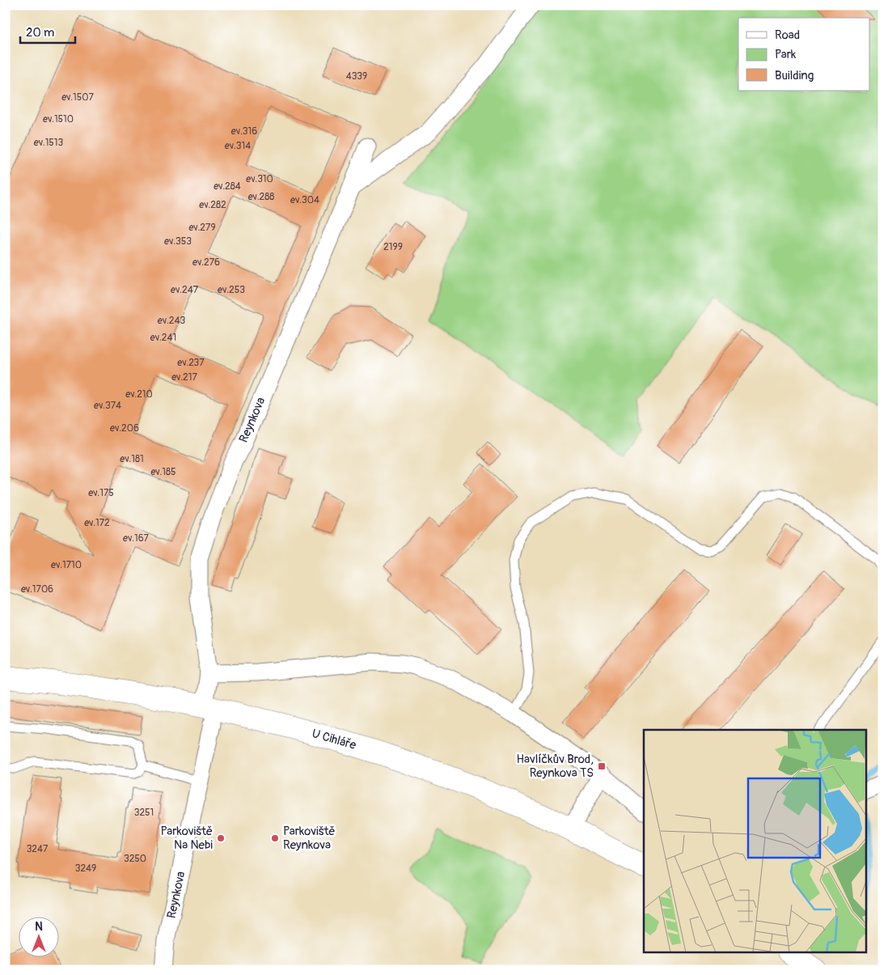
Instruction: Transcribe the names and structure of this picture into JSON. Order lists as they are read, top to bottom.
{
  "streets": {
    "main road": ["U Cihláře"],
    "street": ["Reynkova"]
  },
  "crossings": [
    ["Reynkova", "U Cihláře"]
  ],
  "places": {
    "transit": ["Havlíčkův Brod, Reynkova TS"],
    "other": ["Parkoviště Na Nebi", "Parkoviště Reynkova"]
  },
  "house_numbers": [
    "4339",
    "ev.1507",
    "ev.1510",
    "ev.316",
    "ev.1513",
    "ev.314",
    "ev.310",
    "ev.284",
    "ev.288",
    "ev.304",
    "ev.282",
    "ev.279",
    "ev.353",
    "2199",
    "ev.276",
    "ev.247",
    "ev.253",
    "ev.243",
    "ev.241",
    "ev.237",
    "ev.217",
    "ev.210",
    "ev.374",
    "ev.206",
    "ev.181",
    "ev.185",
    "ev.175",
    "ev.172",
    "ev.167",
    "ev.1710",
    "ev.1706",
    "3251",
    "3247",
    "3250",
    "3249"
  ],
  "legend": ["Road", "Park", "Building"],
  "scale_bar": "20 m",
  "north": "top"
}
